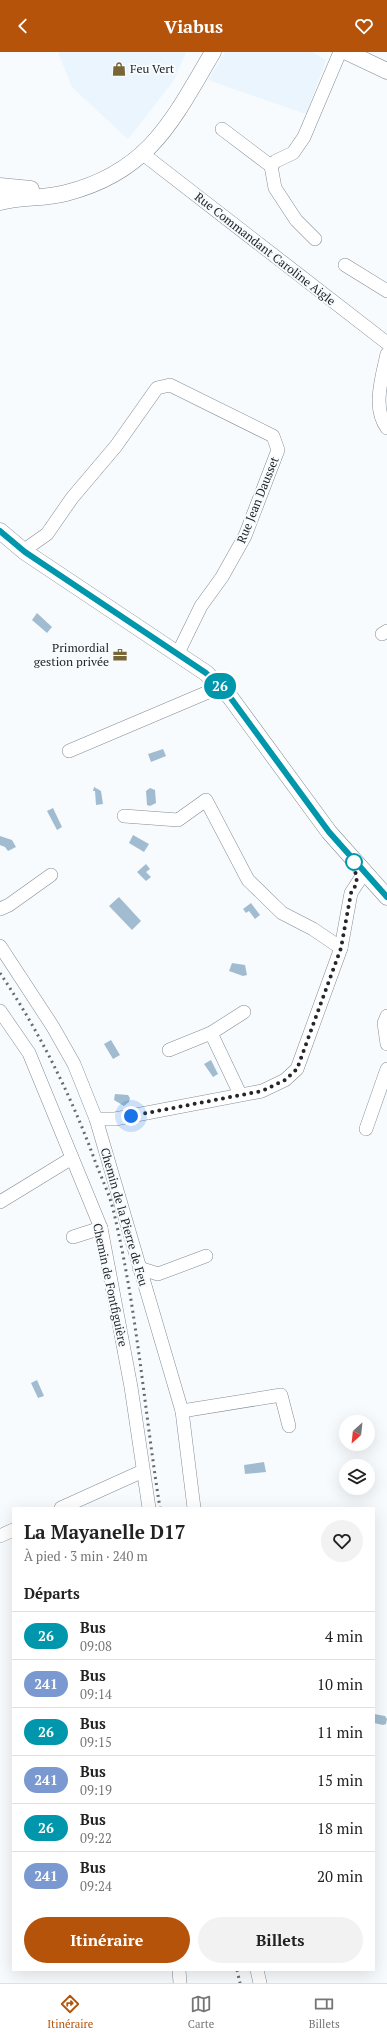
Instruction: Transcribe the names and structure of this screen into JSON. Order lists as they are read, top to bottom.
{
  "streets": {
    "street": [
      "Rue Commandant Caroline Aigle",
      "Rue Jean Dausset",
      "Chemin de la Pierre de Feu",
      "Chemin de Fontfiguière"
    ]
  },
  "places": {
    "shop": ["Feu Vert"],
    "office": ["Primordial gestion privée"]
  },
  "lines": ["bus line 26"],
  "north": "bottom left",
  "page": {
    "header": "Viabus",
    "on_map": "26",
    "heading": [
      ["La Mayanelle D17", "À pied · 3 min · 240 m"],
      "Départs"
    ],
    "list": [
      {
        "mark": "26",
        "name": "Bus",
        "note": "09:08",
        "value": "4 min"
      },
      {
        "mark": "241",
        "name": "Bus",
        "note": "09:14",
        "value": "10 min"
      },
      {
        "mark": "26",
        "name": "Bus",
        "note": "09:15",
        "value": "11 min"
      },
      {
        "mark": "241",
        "name": "Bus",
        "note": "09:19",
        "value": "15 min"
      },
      {
        "mark": "26",
        "name": "Bus",
        "note": "09:22",
        "value": "18 min"
      },
      {
        "mark": "241",
        "name": "Bus",
        "note": "09:24",
        "value": "20 min"
      }
    ],
    "buttons": ["Itinéraire", "Billets"],
    "tabs": ["Itinéraire", "Carte", "Billets"]
  }
}
